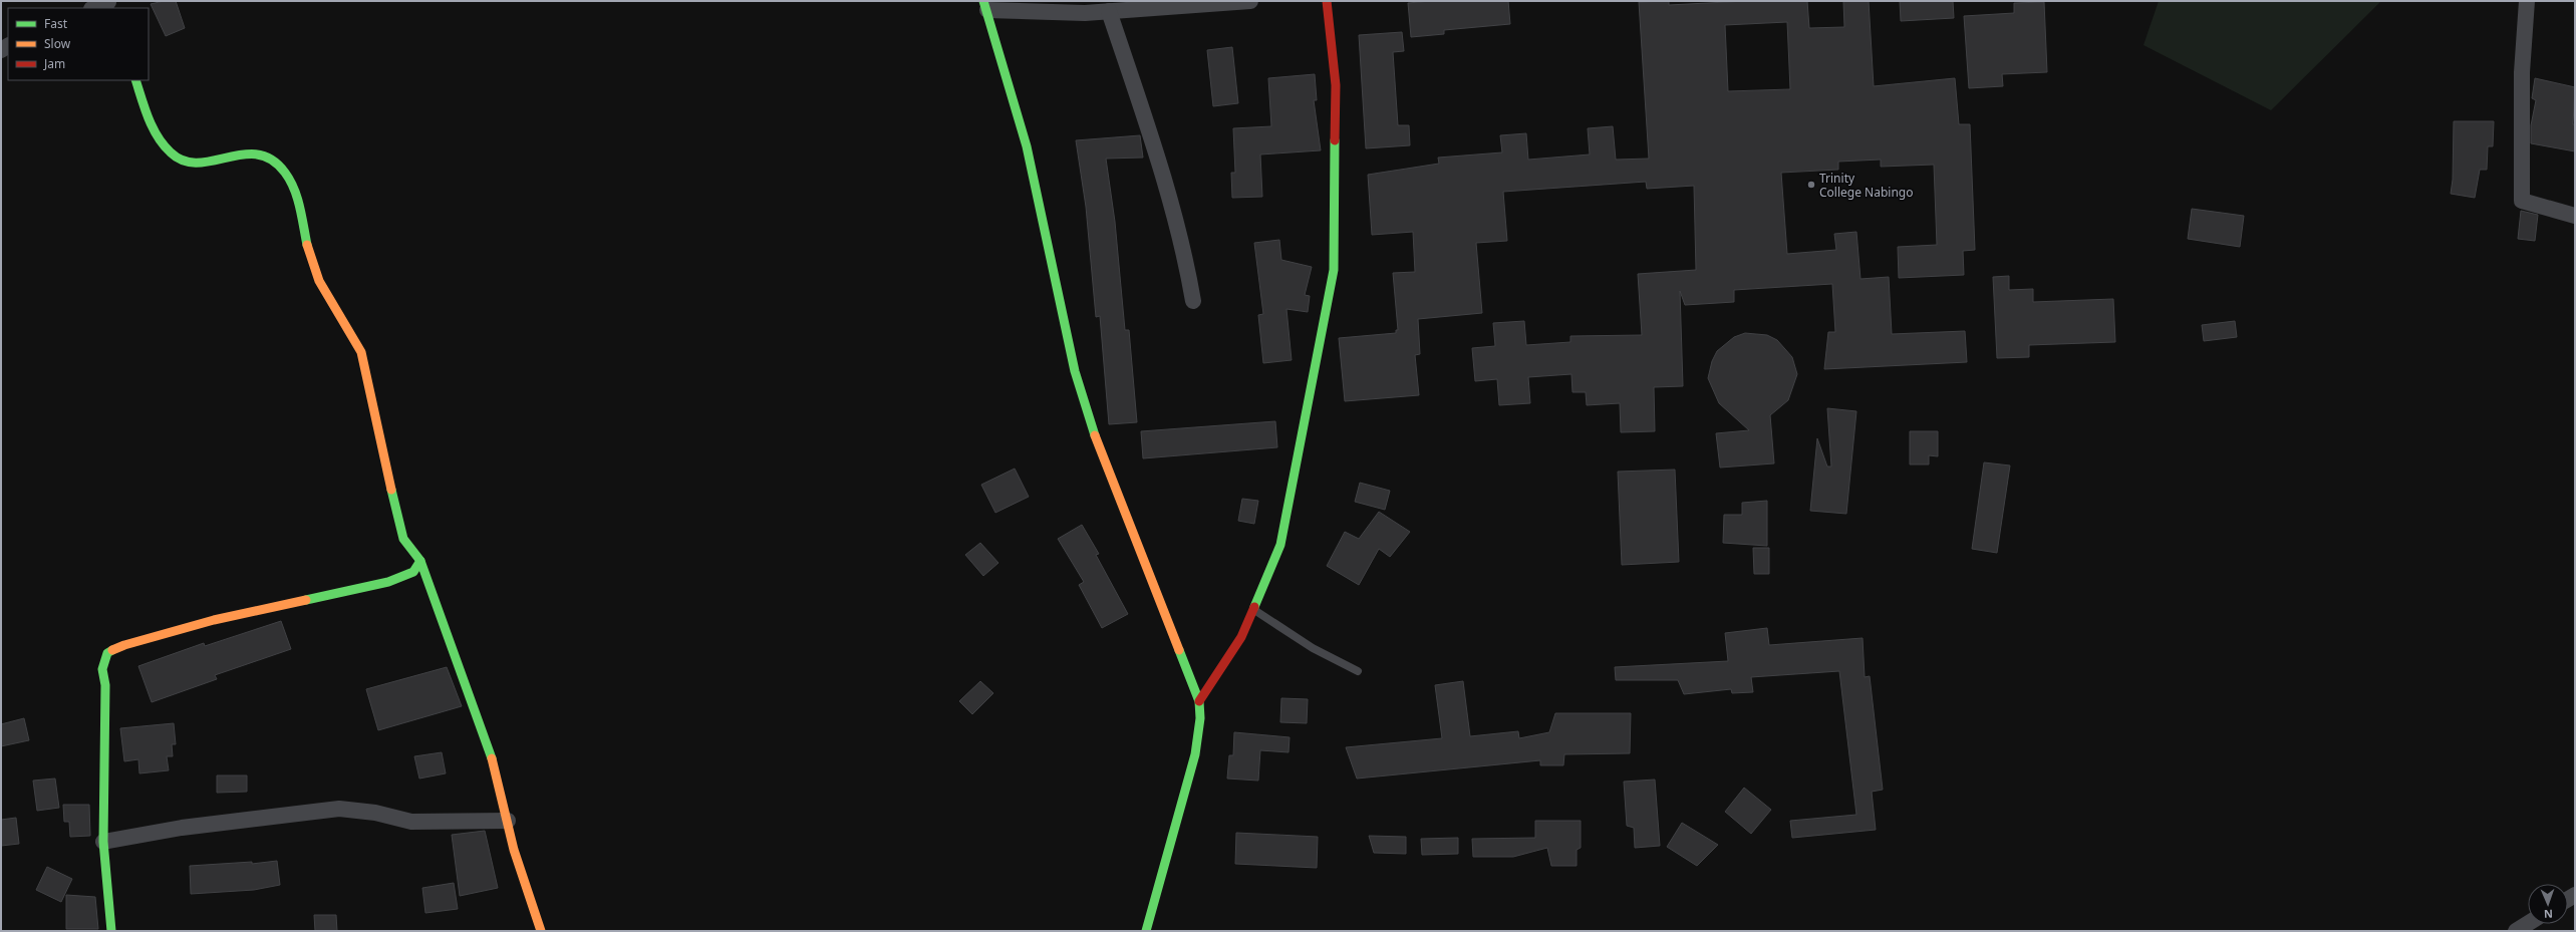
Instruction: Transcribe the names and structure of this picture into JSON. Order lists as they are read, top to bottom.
{
  "places": ["Trinity College Nabingo"],
  "legend": ["Fast", "Slow", "Jam"],
  "north": "bottom"
}
